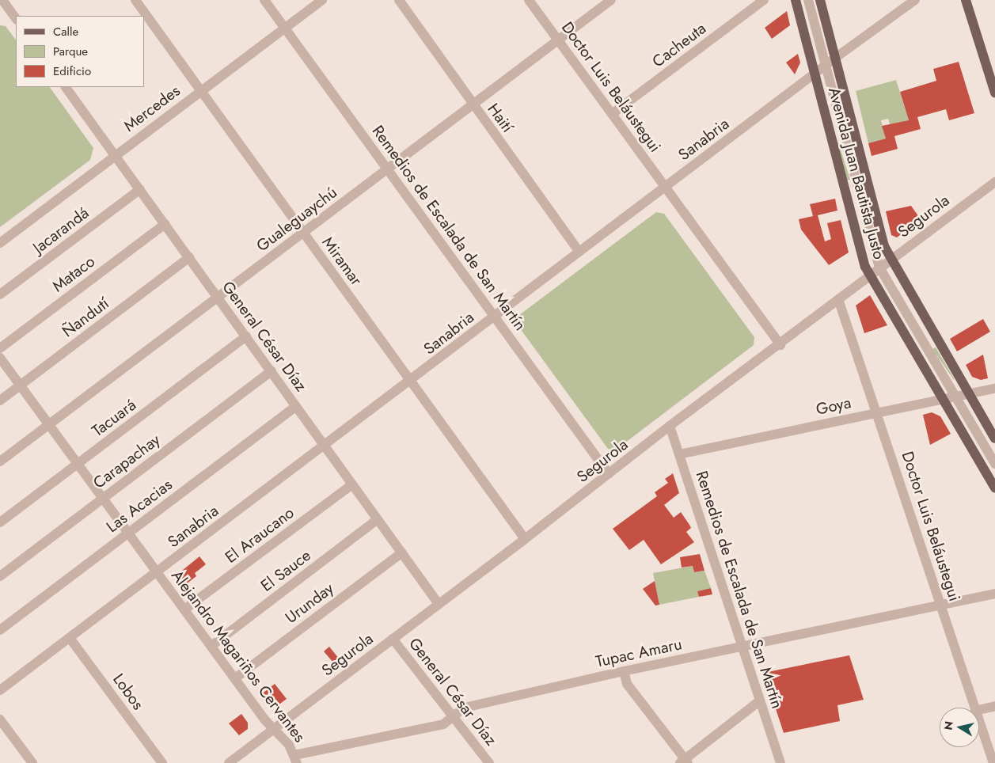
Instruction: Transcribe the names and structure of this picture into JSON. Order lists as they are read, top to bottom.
{
  "streets": {
    "main road": ["Avenida Juan Bautista Justo"],
    "street": [
      "Cacheuta",
      "Doctor Luis Beláustegui",
      "Mercedes",
      "Haití",
      "Sanabria",
      "Segurola",
      "Gualeguaychú",
      "Remedios de Escalada de San Martín",
      "Jacarandá",
      "Miramar",
      "Mataco",
      "Ñandutí",
      "General César Díaz",
      "Goya",
      "Tacuará",
      "Carapachay",
      "Las Acacias",
      "El Araucano",
      "El Sauce",
      "Urunday",
      "Tupac Amaru",
      "Alejandro Magariños Cervantes",
      "Lobos"
    ]
  },
  "crossings": [
    ["Cacheuta", "Doctor Luis Beláustegui"],
    ["Doctor Luis Beláustegui", "Sanabria"],
    ["Doctor Luis Beláustegui", "Segurola"],
    ["Doctor Luis Beláustegui", "Gualeguaychú"],
    ["Doctor Luis Beláustegui", "Goya"],
    ["Doctor Luis Beláustegui", "Tupac Amaru"],
    ["Mercedes", "Remedios de Escalada de San Martín"],
    ["Mercedes", "Miramar"],
    ["Mercedes", "General César Díaz"],
    ["Haití", "Sanabria"],
    ["Haití", "Gualeguaychú"],
    ["Sanabria", "Avenida Juan Bautista Justo"],
    ["Sanabria", "Remedios de Escalada de San Martín"],
    ["Sanabria", "Miramar"],
    ["Sanabria", "General César Díaz"],
    ["Sanabria", "Alejandro Magariños Cervantes"],
    ["Sanabria", "Lobos"],
    ["Avenida Juan Bautista Justo", "Segurola"],
    ["Avenida Juan Bautista Justo", "Goya"],
    ["Segurola", "Remedios de Escalada de San Martín"],
    ["Segurola", "Miramar"],
    ["Segurola", "General César Díaz"],
    ["Segurola", "Alejandro Magariños Cervantes"],
    ["Gualeguaychú", "Remedios de Escalada de San Martín"],
    ["Gualeguaychú", "Miramar"],
    ["Gualeguaychú", "General César Díaz"],
    ["Gualeguaychú", "Alejandro Magariños Cervantes"],
    ["Remedios de Escalada de San Martín", "Goya"],
    ["Remedios de Escalada de San Martín", "Tupac Amaru"],
    ["Jacarandá", "General César Díaz"],
    ["Mataco", "General César Díaz"],
    ["Ñandutí", "General César Díaz"],
    ["Ñandutí", "Alejandro Magariños Cervantes"],
    ["General César Díaz", "Tacuará"],
    ["General César Díaz", "Carapachay"],
    ["General César Díaz", "Las Acacias"],
    ["General César Díaz", "El Araucano"],
    ["General César Díaz", "El Sauce"],
    ["General César Díaz", "Urunday"],
    ["General César Díaz", "Tupac Amaru"],
    ["Tacuará", "Alejandro Magariños Cervantes"],
    ["Carapachay", "Alejandro Magariños Cervantes"],
    ["Las Acacias", "Alejandro Magariños Cervantes"],
    ["El Araucano", "Alejandro Magariños Cervantes"],
    ["El Sauce", "Alejandro Magariños Cervantes"],
    ["Urunday", "Alejandro Magariños Cervantes"],
    ["Tupac Amaru", "Alejandro Magariños Cervantes"]
  ],
  "legend": ["Calle", "Parque", "Edificio"],
  "north": "left"
}
